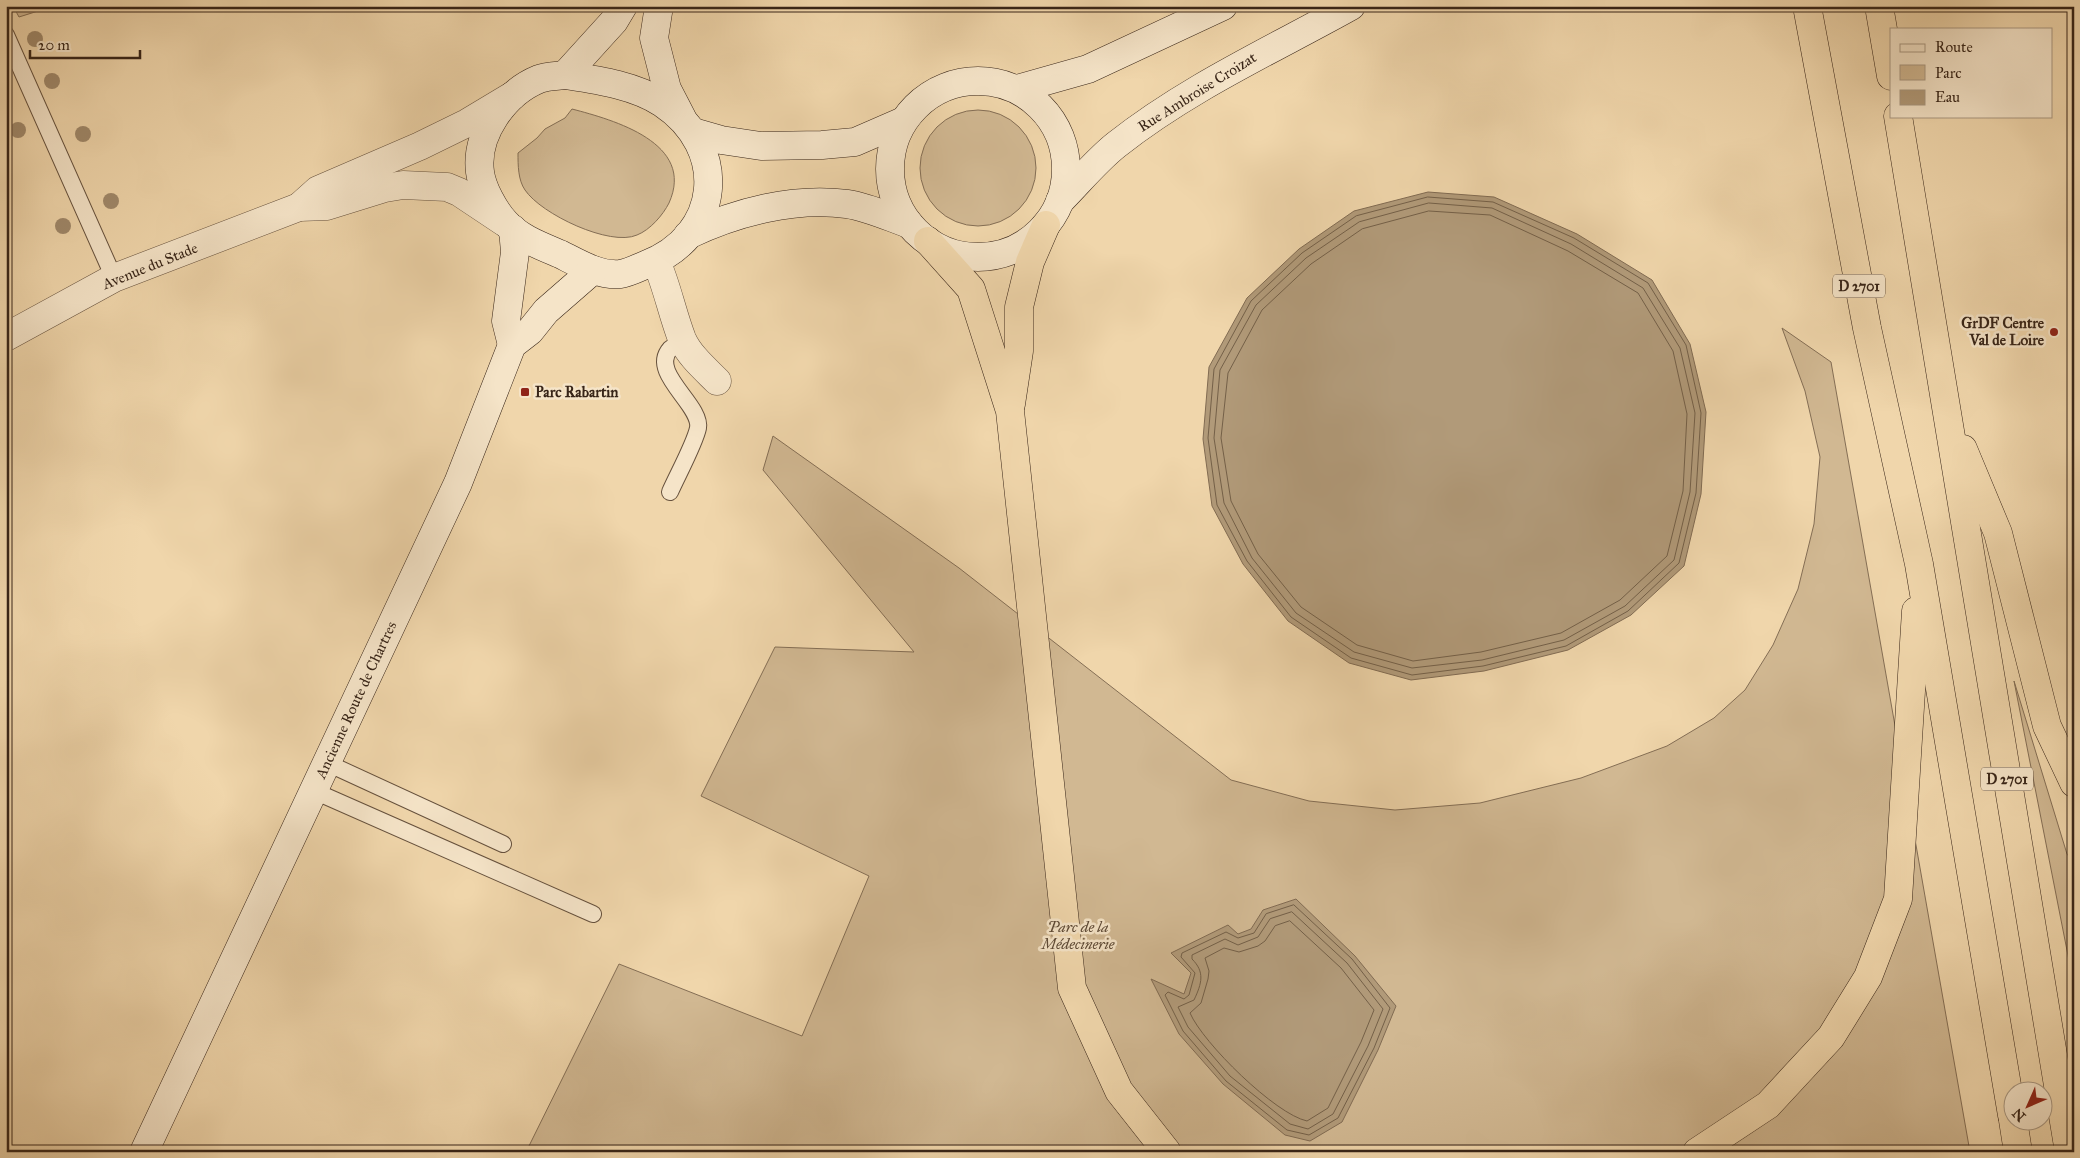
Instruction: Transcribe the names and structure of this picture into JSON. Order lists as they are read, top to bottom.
{
  "streets": {
    "highway": ["D 2701"],
    "main road": ["Rue Ambroise Croizat", "Avenue du Stade", "Ancienne Route de Chartres"]
  },
  "crossings": [
    ["Avenue du Stade", "Ancienne Route de Chartres"]
  ],
  "parks": ["Parc de la Médecinerie"],
  "places": {
    "other": ["GrDF Centre Val de Loire"],
    "transit": ["Parc Rabartin"]
  },
  "legend": ["Route", "Parc", "Eau"],
  "scale_bar": "20 m",
  "north": "bottom left"
}
